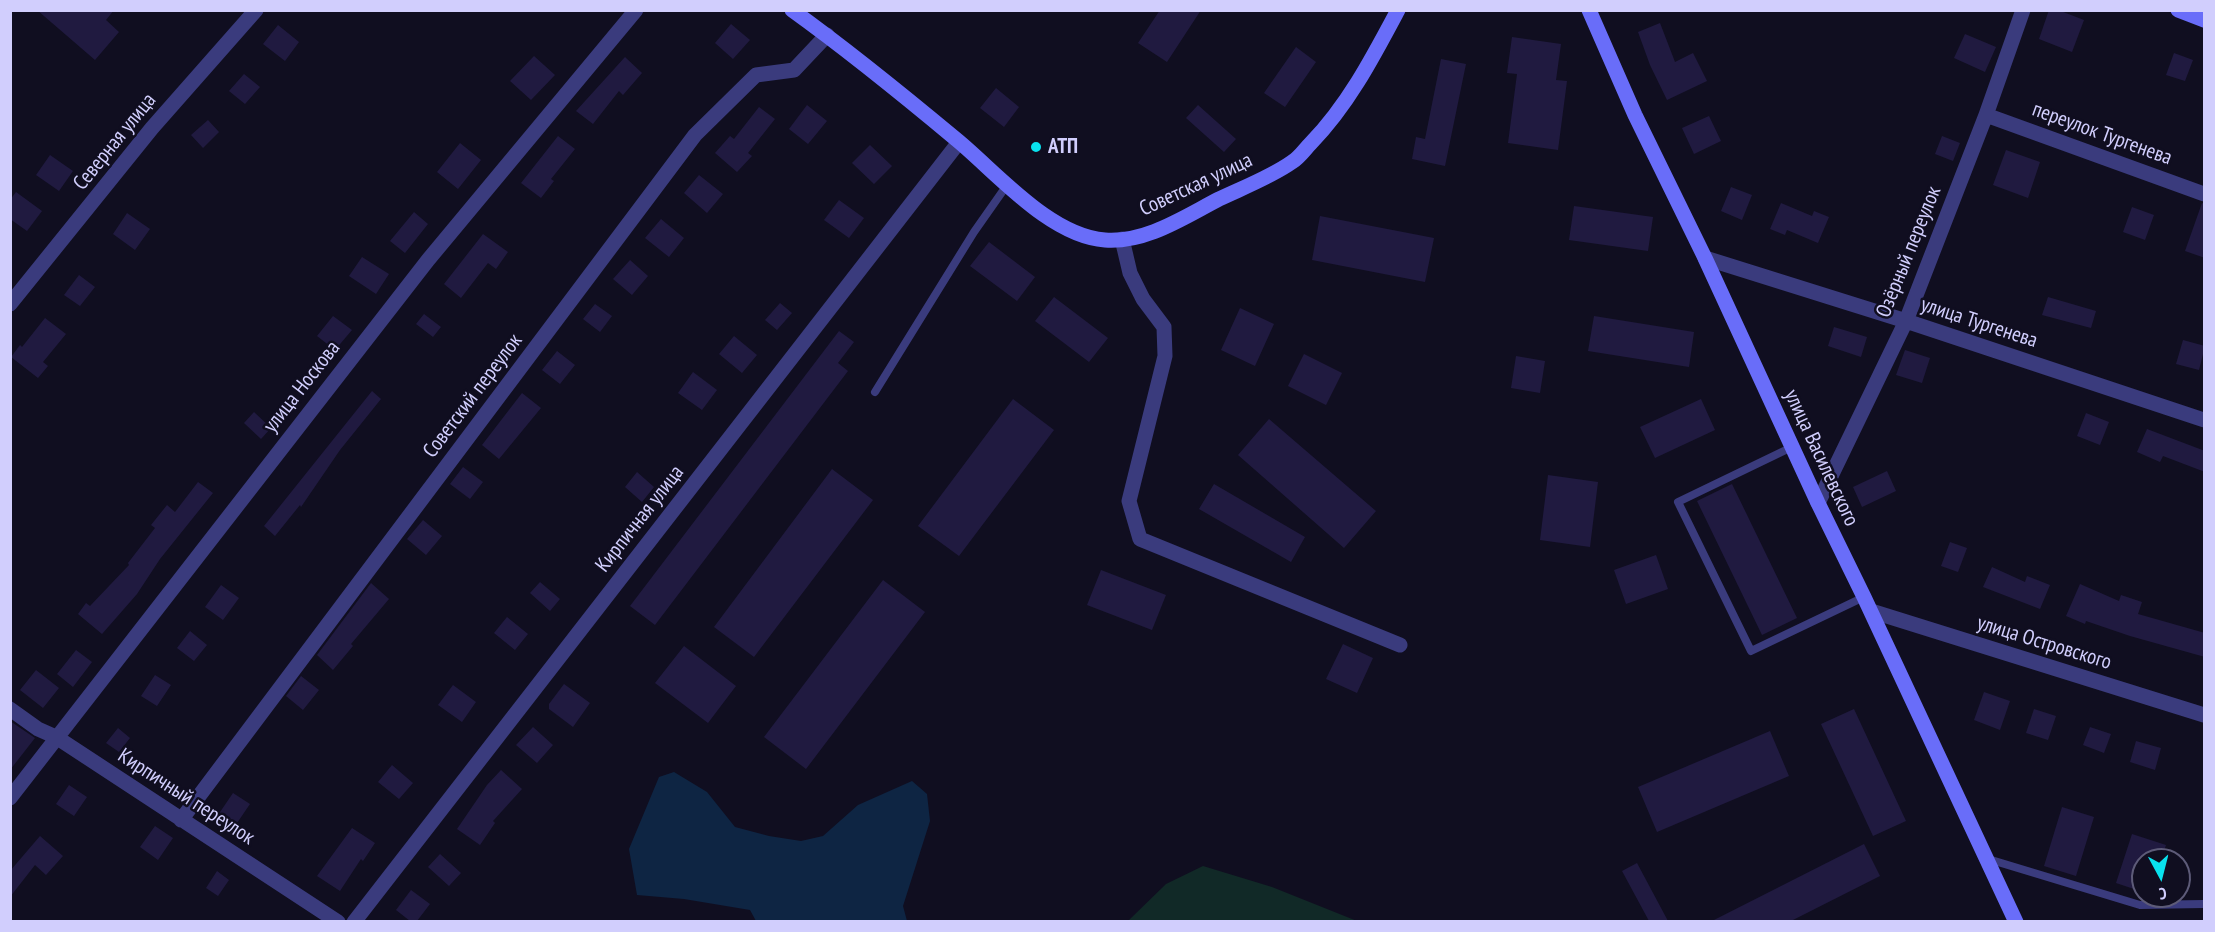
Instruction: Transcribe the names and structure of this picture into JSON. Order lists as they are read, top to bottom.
{
  "streets": {
    "main road": ["Советская улица", "улица Василевского"],
    "street": [
      "переулок Тургенева",
      "Северная улица",
      "Озёрный переулок",
      "улица Тургенева",
      "улица Носкова",
      "Советский переулок",
      "Кирпичная улица",
      "улица Островского",
      "Кирпичный переулок"
    ]
  },
  "crossings": [
    ["переулок Тургенева", "Озёрный переулок"],
    ["Советская улица", "Советский переулок"],
    ["Советская улица", "Кирпичная улица"],
    ["Озёрный переулок", "улица Тургенева"],
    ["Озёрный переулок", "улица Василевского"],
    ["улица Тургенева", "улица Василевского"],
    ["улица Носкова", "Кирпичный переулок"],
    ["Советский переулок", "Кирпичный переулок"],
    ["улица Василевского", "улица Островского"]
  ],
  "places": ["АТП"],
  "north": "bottom"
}
